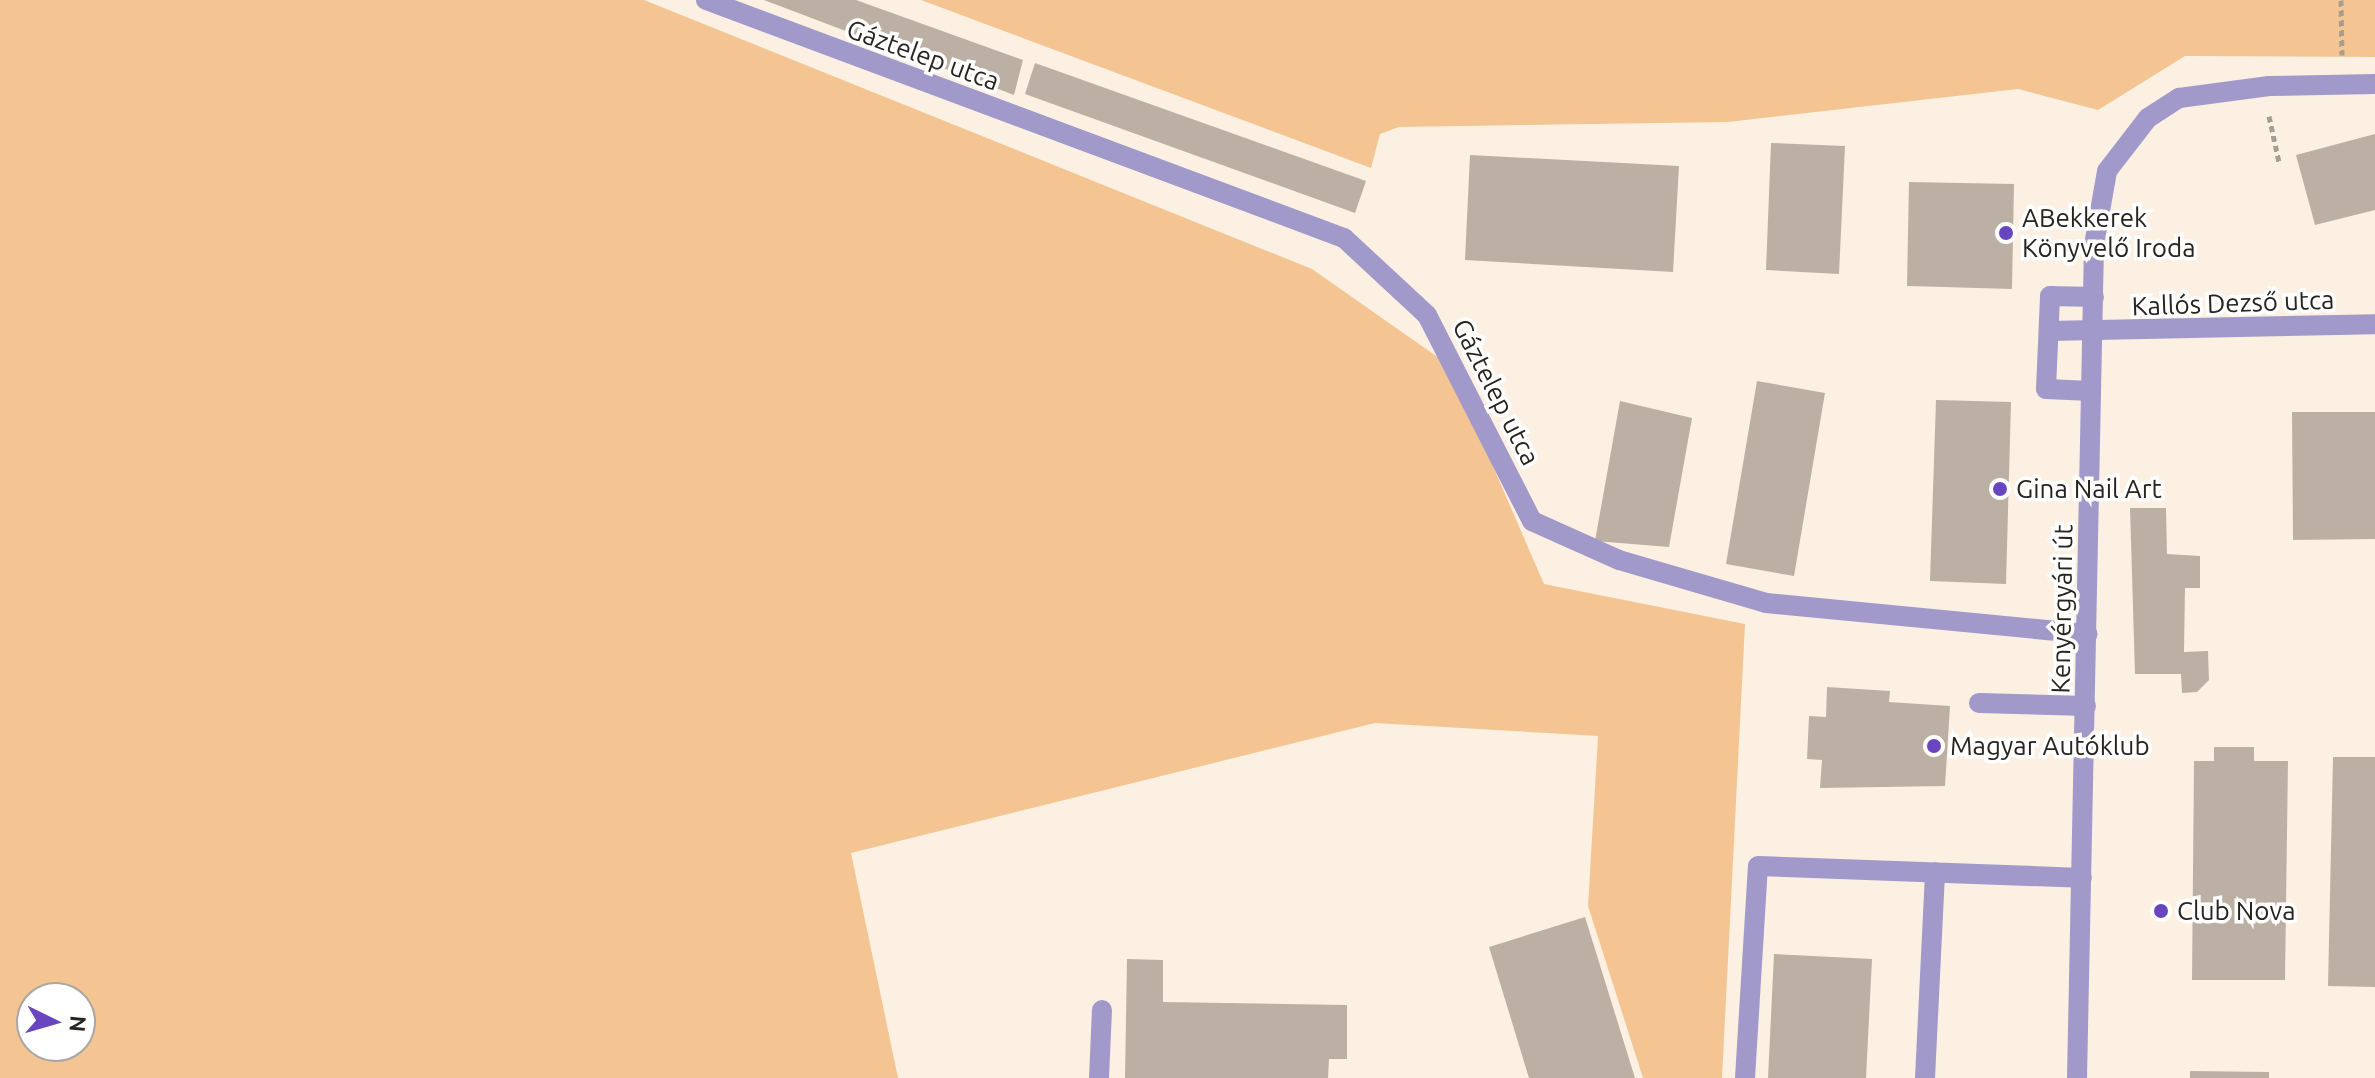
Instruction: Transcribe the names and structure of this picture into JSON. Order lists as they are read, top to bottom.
{
  "streets": {
    "street": ["Gáztelep utca", "Kallós Dezső utca", "Kenyérgyári út"]
  },
  "crossings": [
    ["Gáztelep utca", "Kenyérgyári út"],
    ["Kallós Dezső utca", "Kenyérgyári út"]
  ],
  "places": [
    "ABekkerek Könyvelő Iroda",
    "Gina Nail Art",
    "Magyar Autóklub",
    "Club Nova"
  ],
  "north": "right"
}
